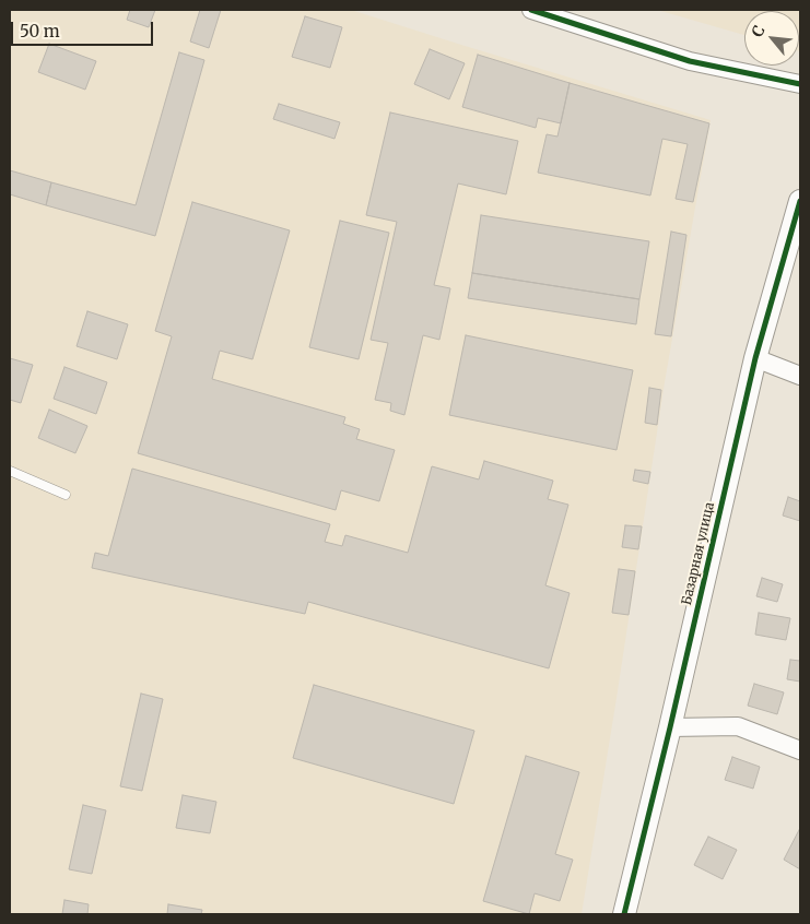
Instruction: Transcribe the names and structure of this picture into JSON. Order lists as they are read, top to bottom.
{
  "streets": {
    "street": ["Базарная улица"]
  },
  "scale_bar": "50 m",
  "north": "top left"
}
